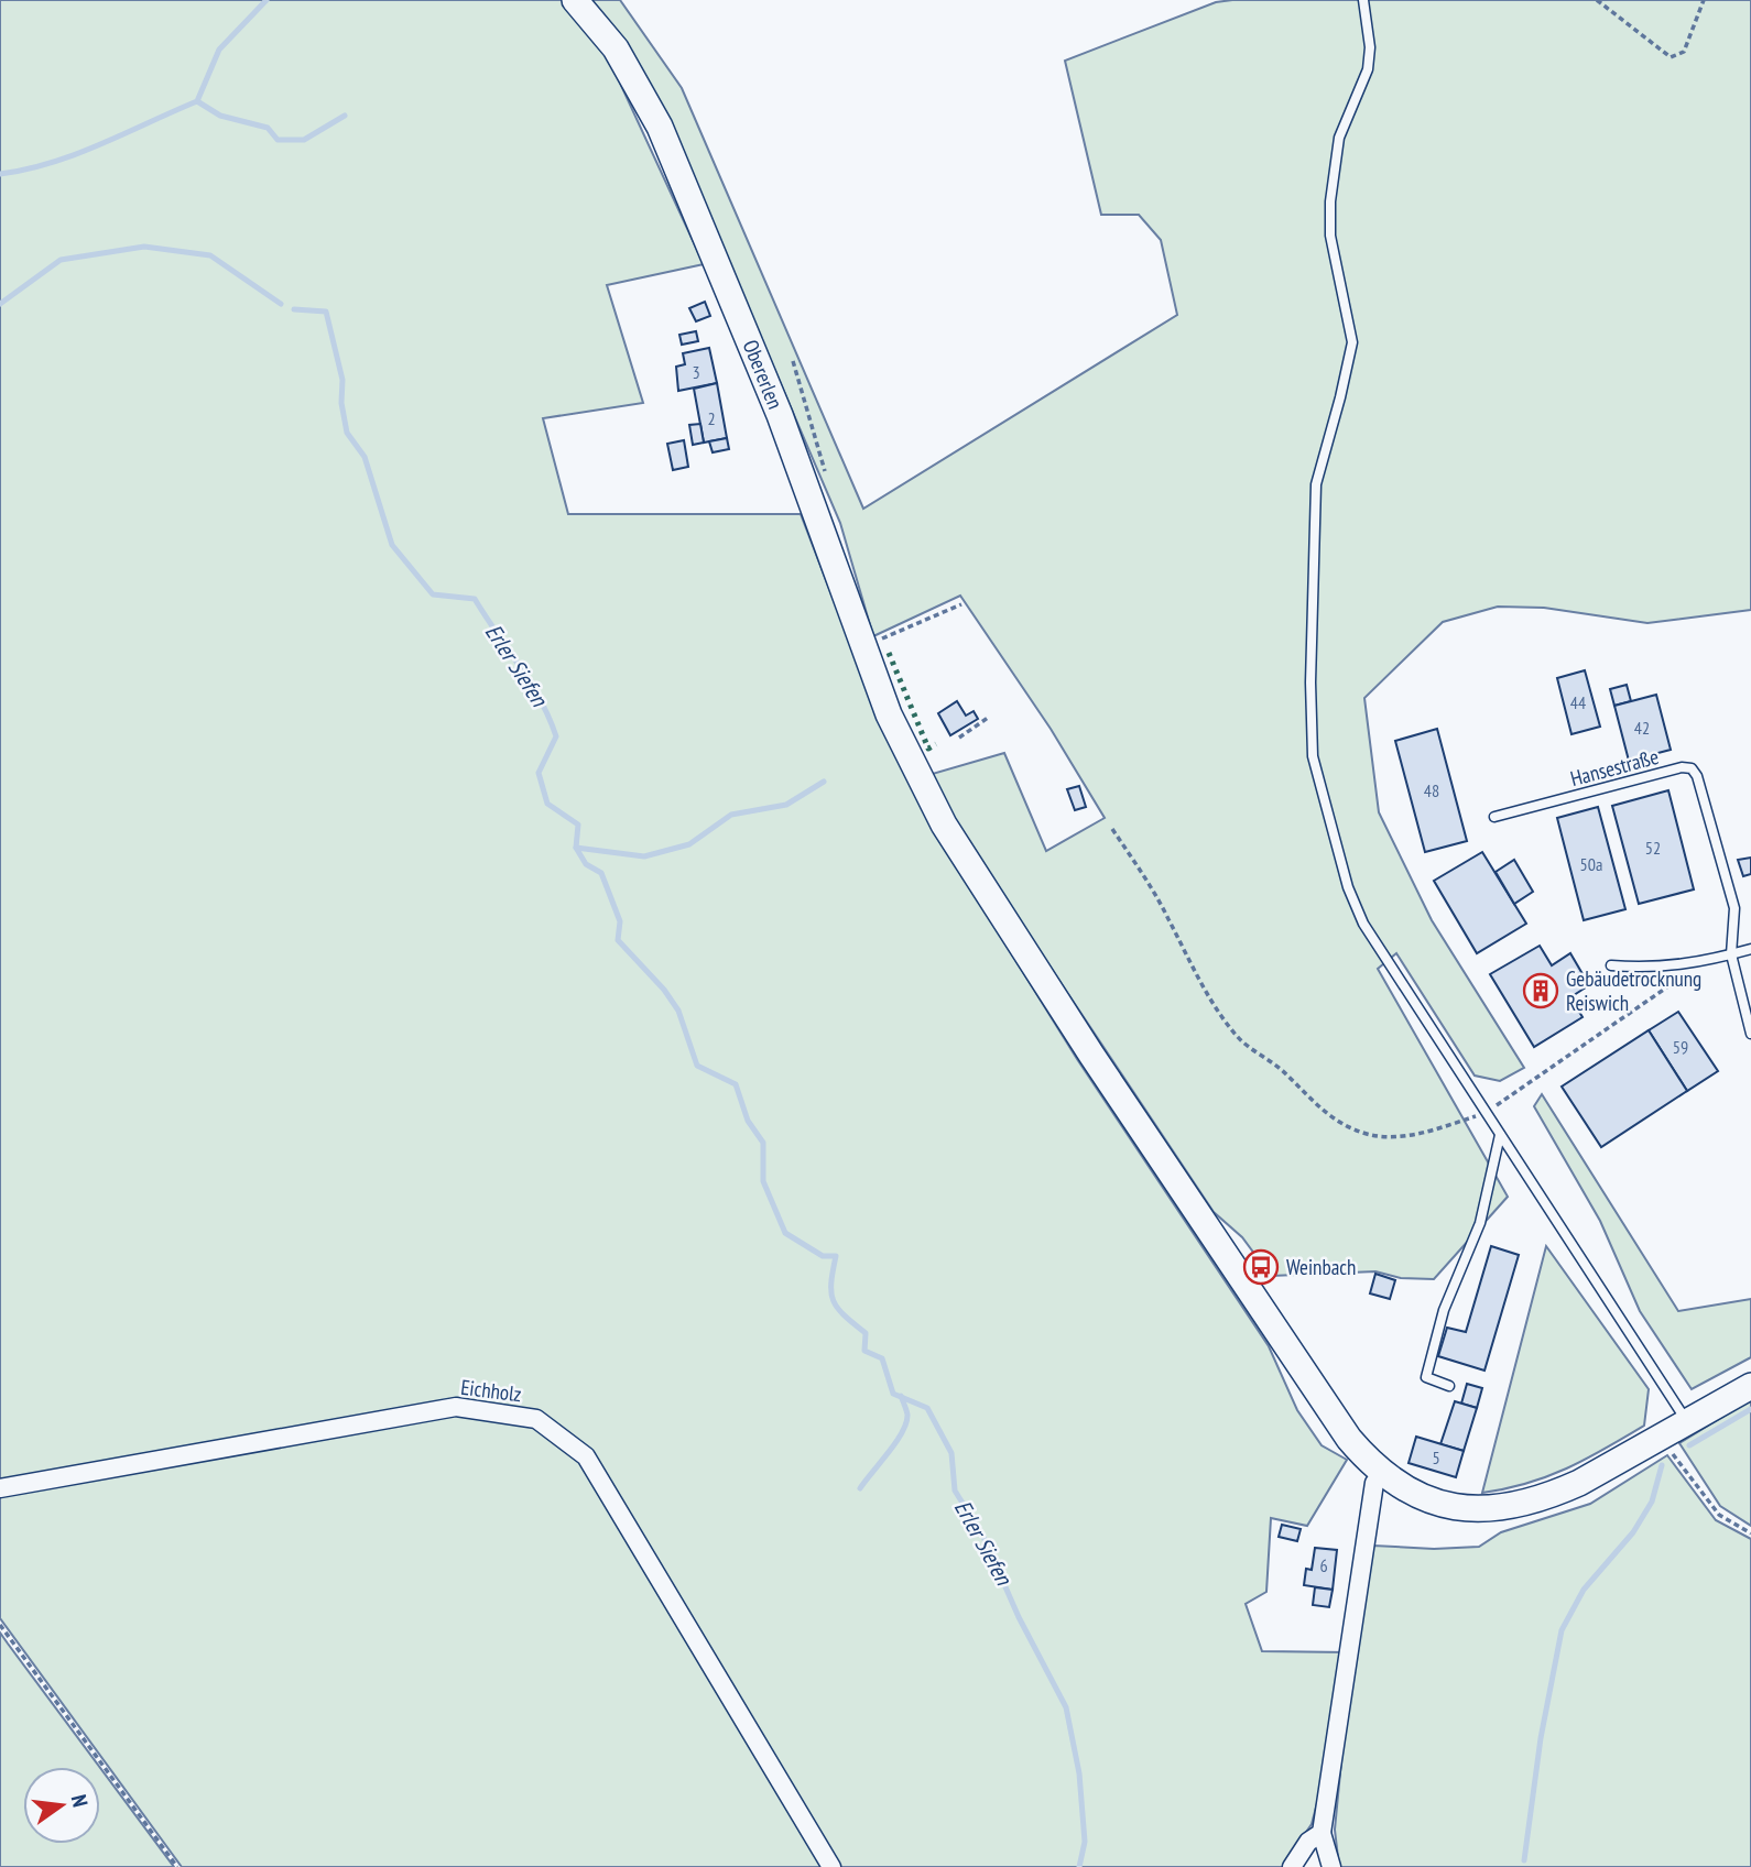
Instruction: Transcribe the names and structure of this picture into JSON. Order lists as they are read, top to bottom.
{
  "streets": {
    "main road": ["Obererlen"],
    "street": ["Eichholz"],
    "lane": ["Hansestraße"]
  },
  "water": ["Erler Siefen"],
  "places": {
    "building": ["Gebäudetrocknung Reiswich"],
    "bus stop": ["Weinbach"]
  },
  "house_numbers": [
    "3",
    "2",
    "44",
    "42",
    "48",
    "52",
    "50a",
    "59",
    "5",
    "6"
  ],
  "north": "right"
}
